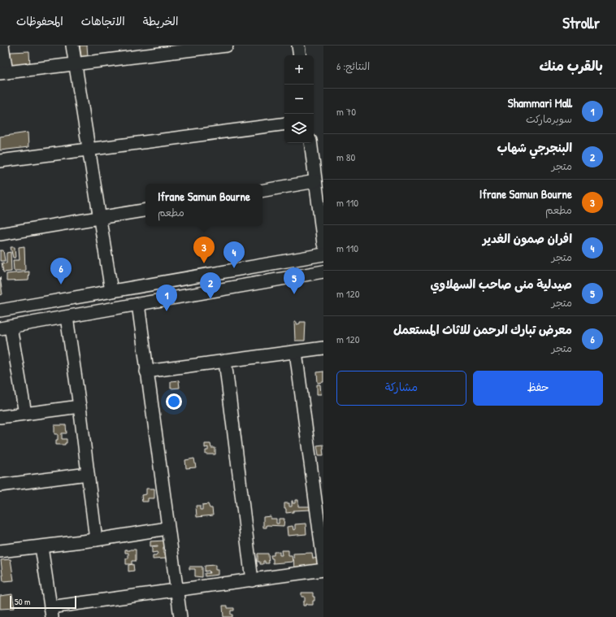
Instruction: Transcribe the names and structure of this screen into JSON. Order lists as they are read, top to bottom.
{
  "scale_bar": "50 m",
  "page": {
    "header": "Strollr",
    "nav": ["الخريطة", "الاتجاهات", "المحفوظات"],
    "heading": ["بالقرب منك", "النتائج: 6"],
    "map_buttons": ["+", "−"],
    "list": [
      {
        "mark": "1",
        "name": "Shammari Mall",
        "note": "سوبرماركت",
        "value": "70 m"
      },
      {
        "mark": "2",
        "name": "البنجرجي شهاب",
        "note": "متجر",
        "value": "80 m"
      },
      {
        "mark": "3",
        "name": "Ifrane Samun Bourne",
        "note": "مطعم",
        "value": "110 m"
      },
      {
        "mark": "4",
        "name": "افران صمون الغدير",
        "note": "متجر",
        "value": "110 m"
      },
      {
        "mark": "5",
        "name": "صيدلية منى صاحب السهلاوي",
        "note": "متجر",
        "value": "120 m"
      },
      {
        "mark": "6",
        "name": "معرض تبارك الرحمن للاثاث المستعمل",
        "note": "متجر",
        "value": "120 m"
      }
    ],
    "popup": ["Ifrane Samun Bourne", "مطعم"],
    "pins": [
      "3",
      "4",
      "6",
      "5",
      "2",
      "1"
    ],
    "buttons": ["حفظ", "مشاركة"],
    "scale": "50 m"
  }
}
